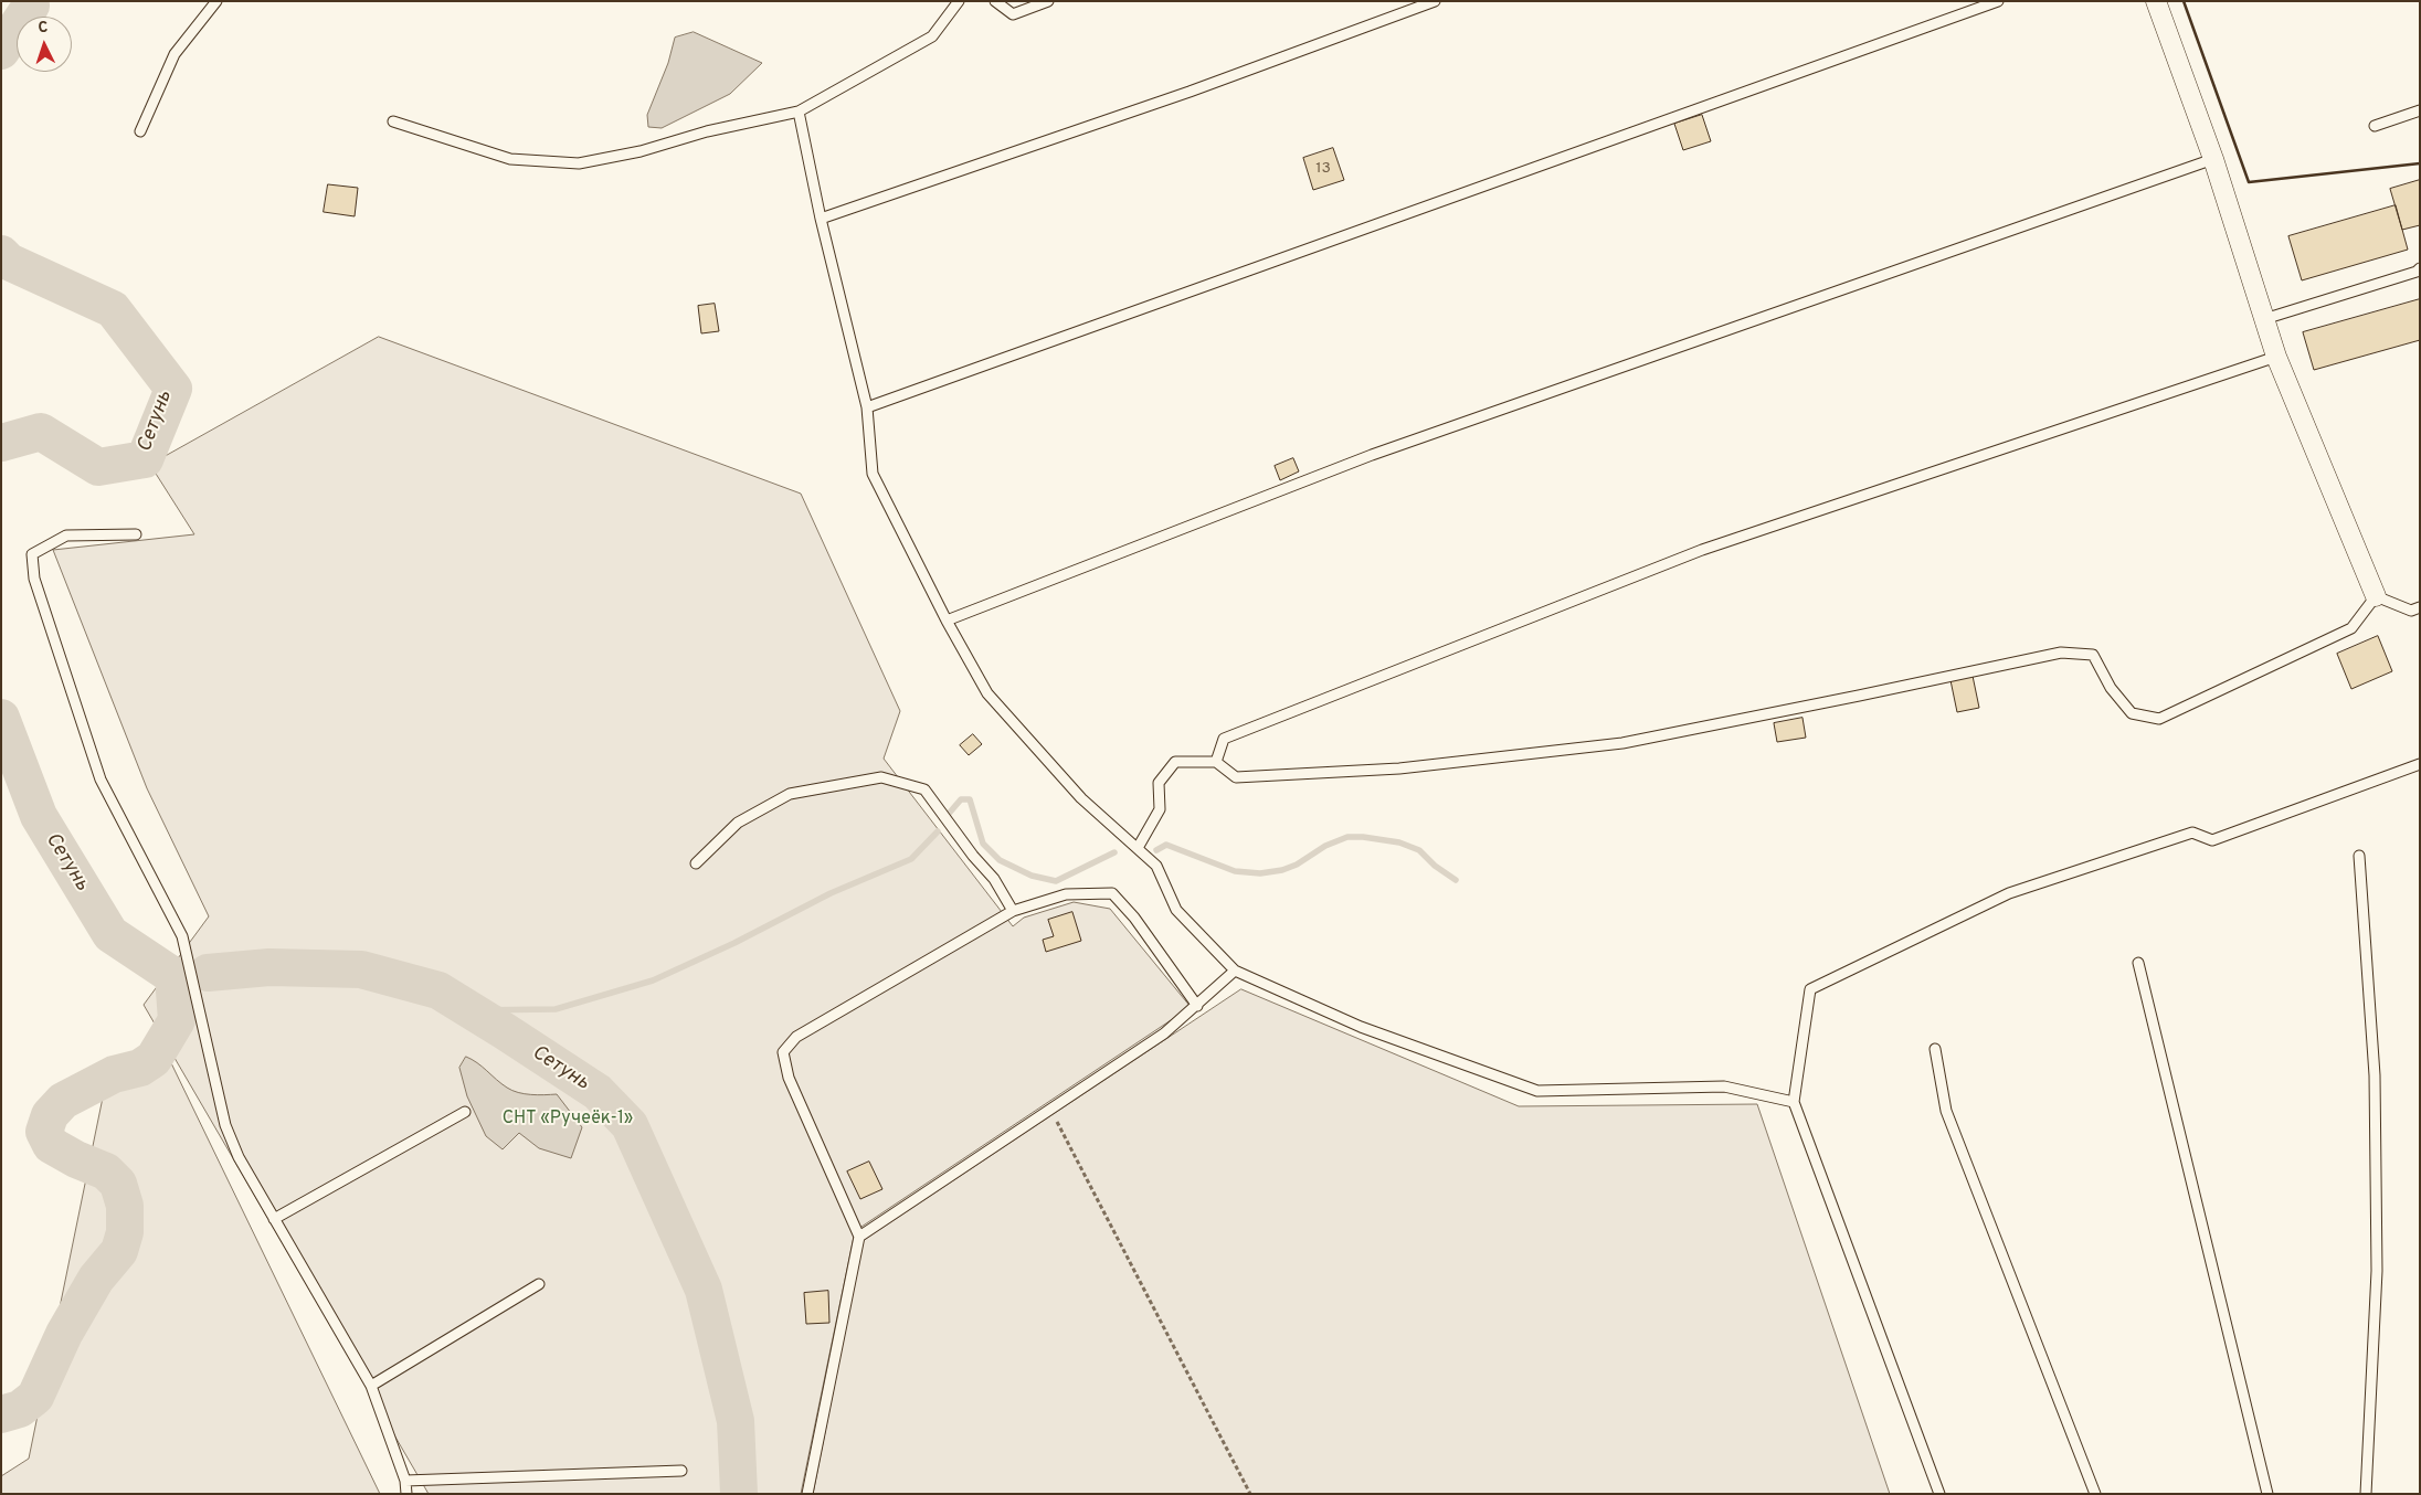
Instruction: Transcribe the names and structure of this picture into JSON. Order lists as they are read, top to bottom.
{
  "water": ["Сетунь"],
  "parks": ["СНТ «Ручеёк-1»"],
  "house_numbers": ["13"],
  "north": "top"
}
